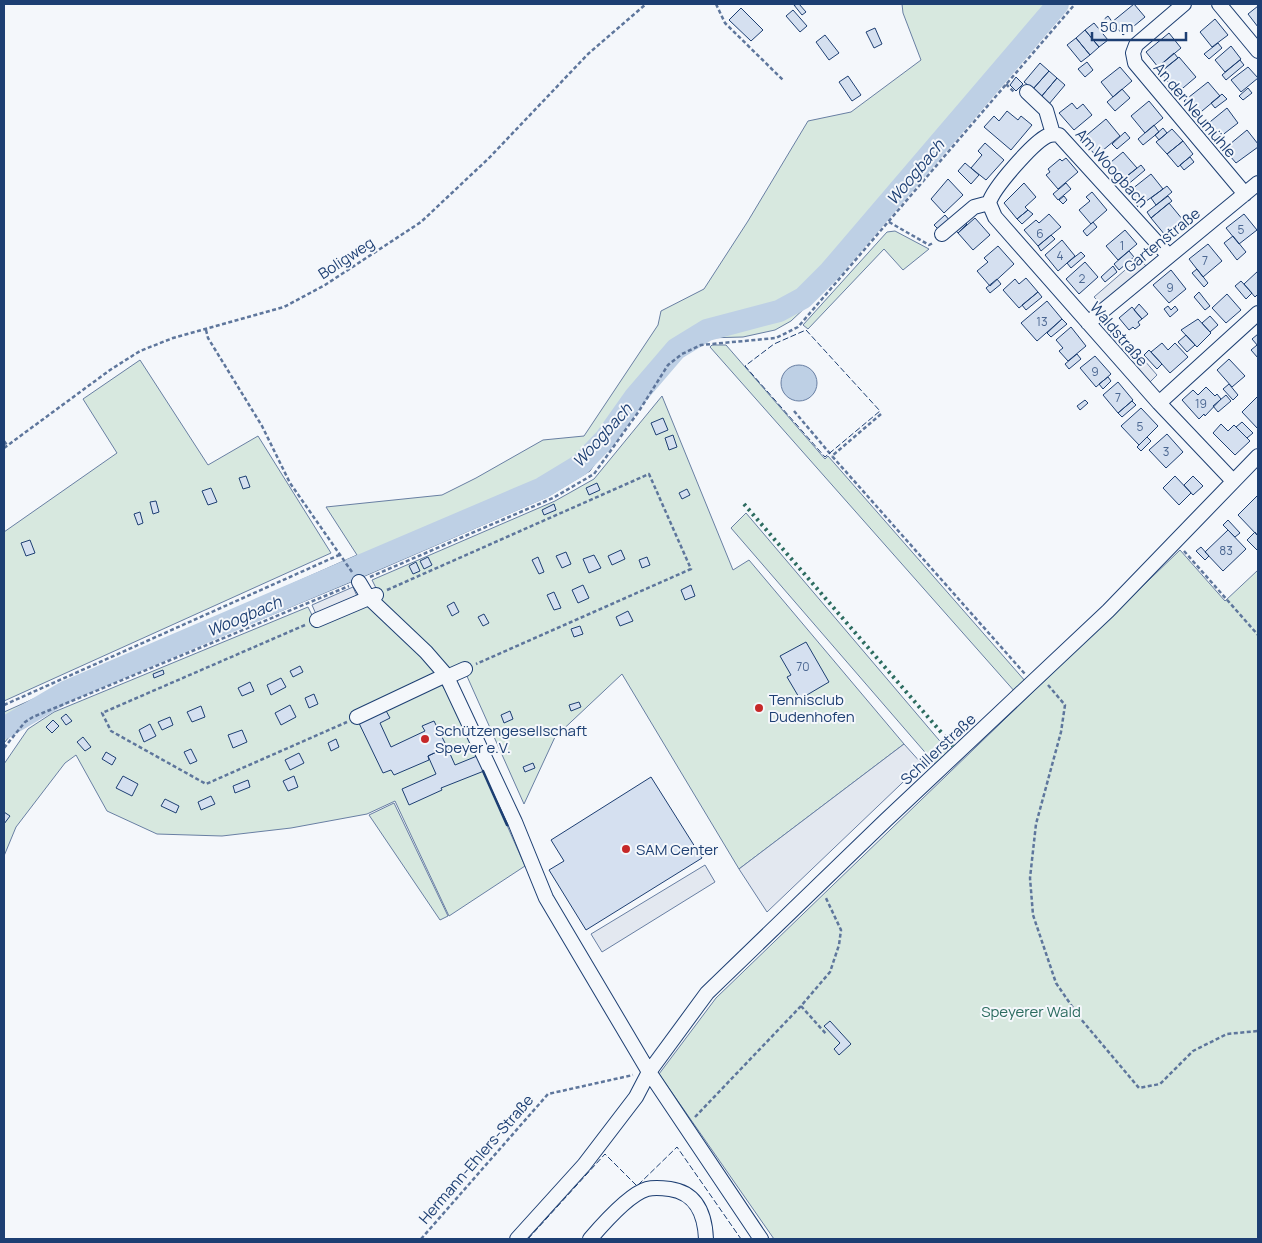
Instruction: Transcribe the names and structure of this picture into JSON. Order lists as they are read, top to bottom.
{
  "streets": {
    "street": [
      "An der Neumühle",
      "Am Woogbach",
      "Gartenstraße",
      "Waldstraße",
      "Schillerstraße"
    ],
    "path": ["Boligweg", "Hermann-Ehlers-Straße"]
  },
  "crossings": [
    ["An der Neumühle", "Gartenstraße"],
    ["Am Woogbach", "Gartenstraße"],
    ["Am Woogbach", "Waldstraße"],
    ["Gartenstraße", "Waldstraße"],
    ["Waldstraße", "Schillerstraße"],
    ["Schillerstraße", "Hermann-Ehlers-Straße"]
  ],
  "water": ["Woogbach"],
  "parks": ["Speyerer Wald"],
  "places": ["Tennisclub Dudenhofen", "Schützengesellschaft Speyer e.V.", "SAM Center"],
  "house_numbers": [
    "5",
    "6",
    "1",
    "4",
    "7",
    "2",
    "9",
    "13",
    "9",
    "7",
    "19",
    "5",
    "3",
    "83",
    "70"
  ],
  "scale_bar": "50 m"
}
